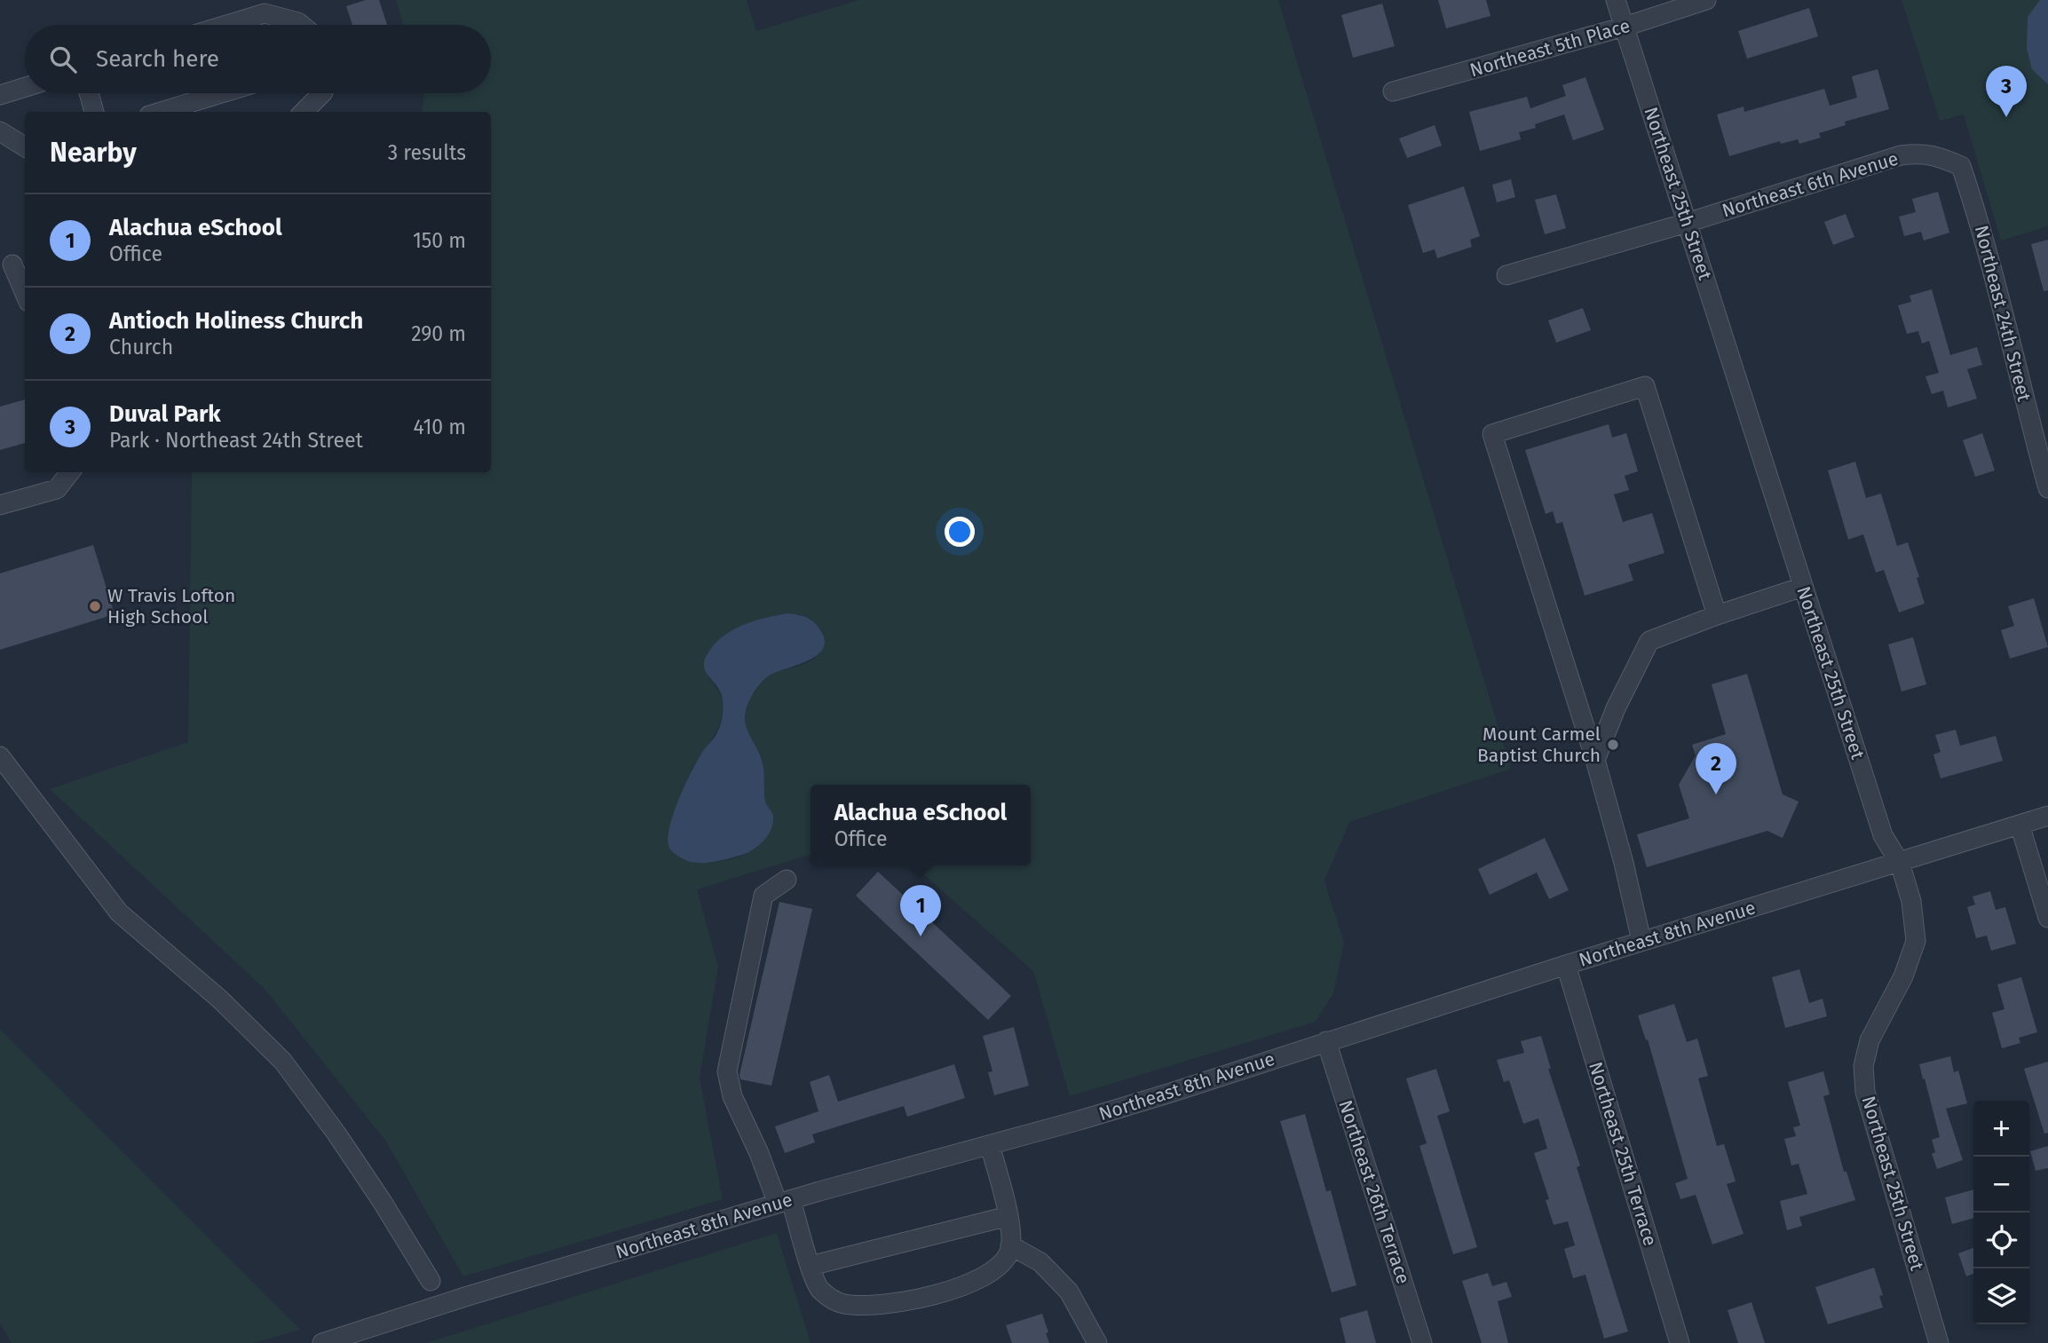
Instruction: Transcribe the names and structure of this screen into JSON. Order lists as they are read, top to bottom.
{
  "streets": {
    "street": [
      "Northeast 5th Place",
      "Northeast 6th Avenue",
      "Northeast 25th Street",
      "Northeast 24th Street",
      "Northeast 8th Avenue",
      "Northeast 25th Terrace",
      "Northeast 26th Terrace"
    ]
  },
  "crossings": [
    ["Northeast 5th Place", "Northeast 25th Street"],
    ["Northeast 6th Avenue", "Northeast 25th Street"],
    ["Northeast 6th Avenue", "Northeast 24th Street"],
    ["Northeast 25th Street", "Northeast 8th Avenue"],
    ["Northeast 8th Avenue", "Northeast 25th Terrace"],
    ["Northeast 8th Avenue", "Northeast 26th Terrace"]
  ],
  "places": ["W Travis Lofton High School", "Mount Carmel Baptist Church"],
  "page": {
    "search": "Search here",
    "pins": ["3", "2", "1"],
    "heading": ["Nearby", "3 results"],
    "list": [
      {
        "mark": "1",
        "name": "Alachua eSchool",
        "note": "Office",
        "value": "150 m"
      },
      {
        "mark": "2",
        "name": "Antioch Holiness Church",
        "note": "Church",
        "value": "290 m"
      },
      {
        "mark": "3",
        "name": "Duval Park",
        "note": "Park · Northeast 24th Street",
        "value": "410 m"
      }
    ],
    "popup": ["Alachua eSchool", "Office"],
    "map_buttons": ["+", "−"]
  }
}
